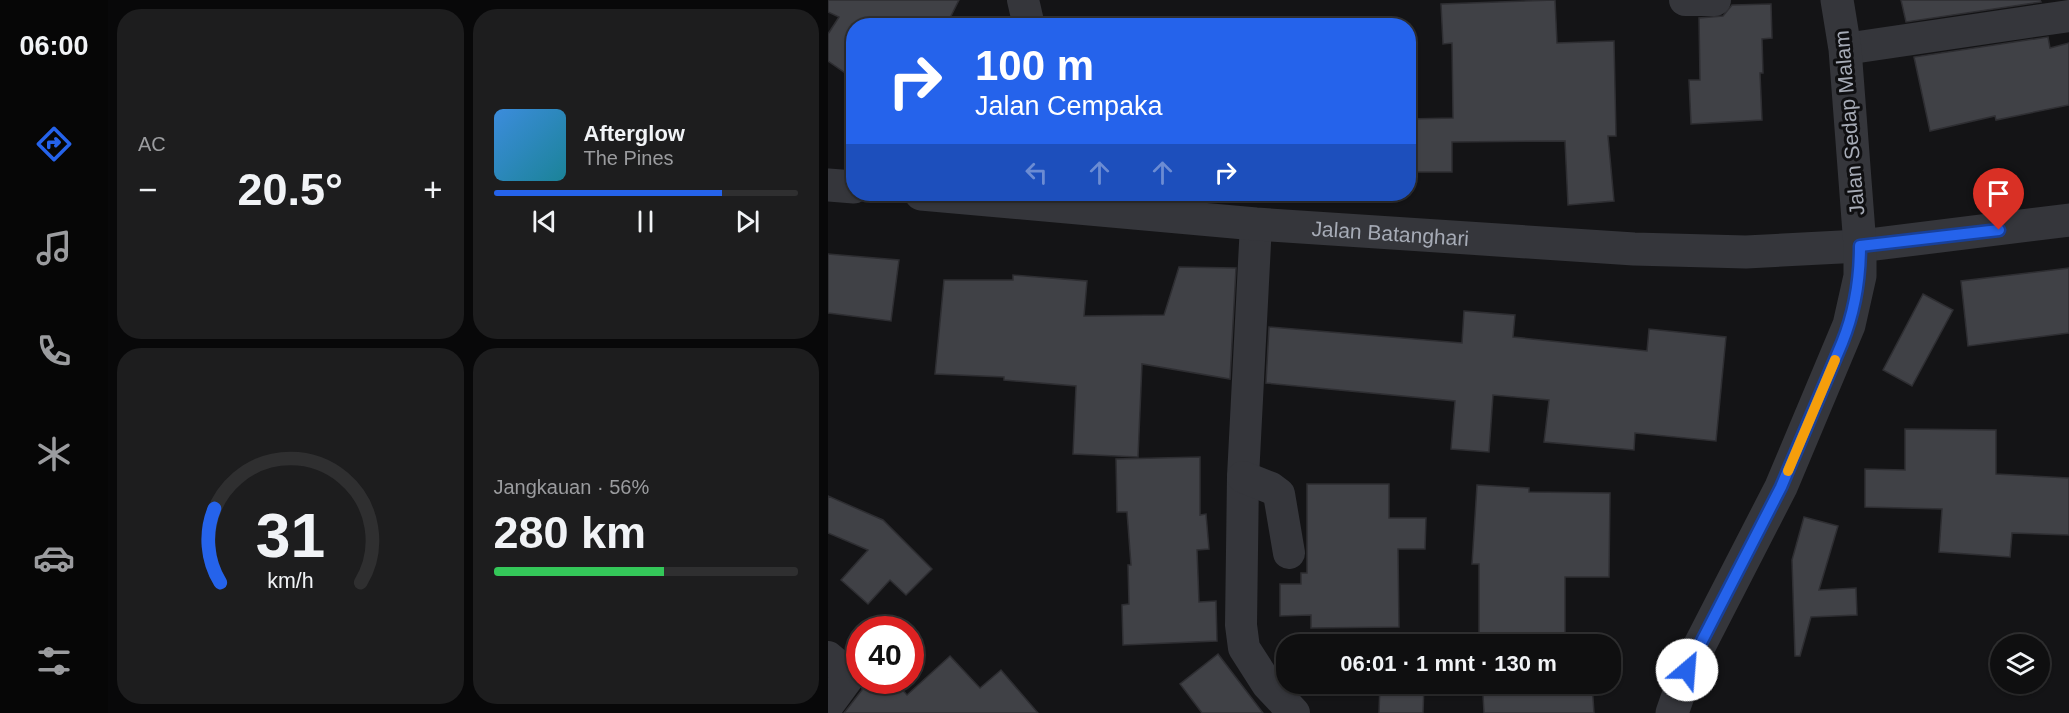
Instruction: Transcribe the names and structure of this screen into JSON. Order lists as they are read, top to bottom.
{
  "streets": {
    "street": ["Jalan Sedap Malam", "Jalan Batanghari"]
  },
  "crossings": [
    ["Jalan Sedap Malam", "Jalan Batanghari"]
  ],
  "page": {
    "tabs": "06:00",
    "tile": [
      "AC",
      ["Jangkauan · 56%", "280 km"]
    ],
    "turn": ["100 m", "Jalan Cempaka"],
    "song": ["Afterglow", "The Pines"],
    "heat": ["−", "20.5°", "+"],
    "limit": "40",
    "trip": "06:01 · 1 mnt · 130 m",
    "gauge": ["31", "km/h"]
  }
}
